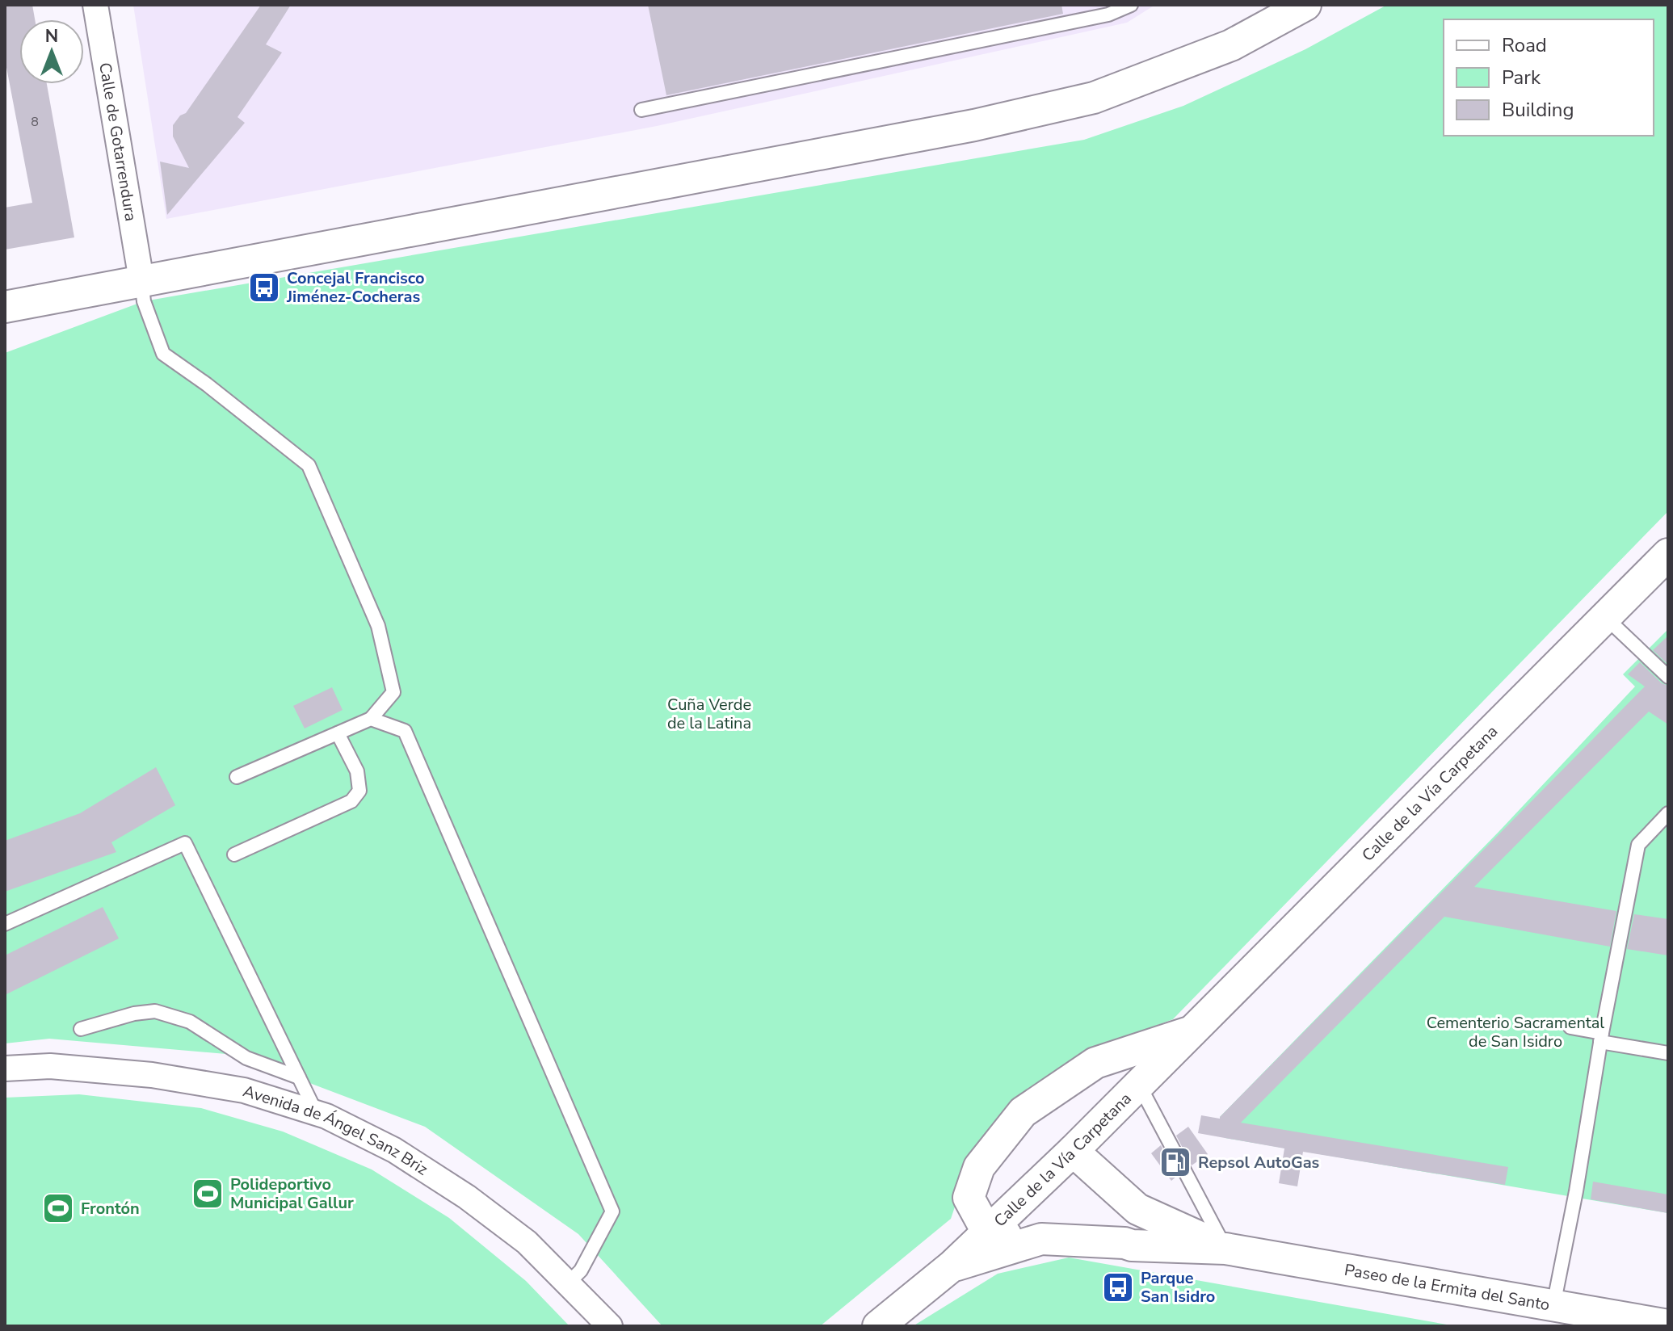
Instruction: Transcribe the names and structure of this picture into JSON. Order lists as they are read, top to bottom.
{
  "streets": {
    "street": [
      "Calle de Gotarrendura",
      "Calle de la Vía Carpetana",
      "Avenida de Ángel Sanz Briz",
      "Paseo de la Ermita del Santo"
    ]
  },
  "crossings": [
    ["Calle de la Vía Carpetana", "Paseo de la Ermita del Santo"]
  ],
  "parks": ["Cuña Verde de la Latina", "Cementerio Sacramental de San Isidro"],
  "places": {
    "bus stop": ["Concejal Francisco Jiménez-Cocheras", "Parque San Isidro"],
    "fuel station": ["Repsol AutoGas"],
    "sports": ["Polideportivo Municipal Gallur", "Frontón"]
  },
  "house_numbers": ["8"],
  "legend": ["Road", "Park", "Building"],
  "north": "top"
}
